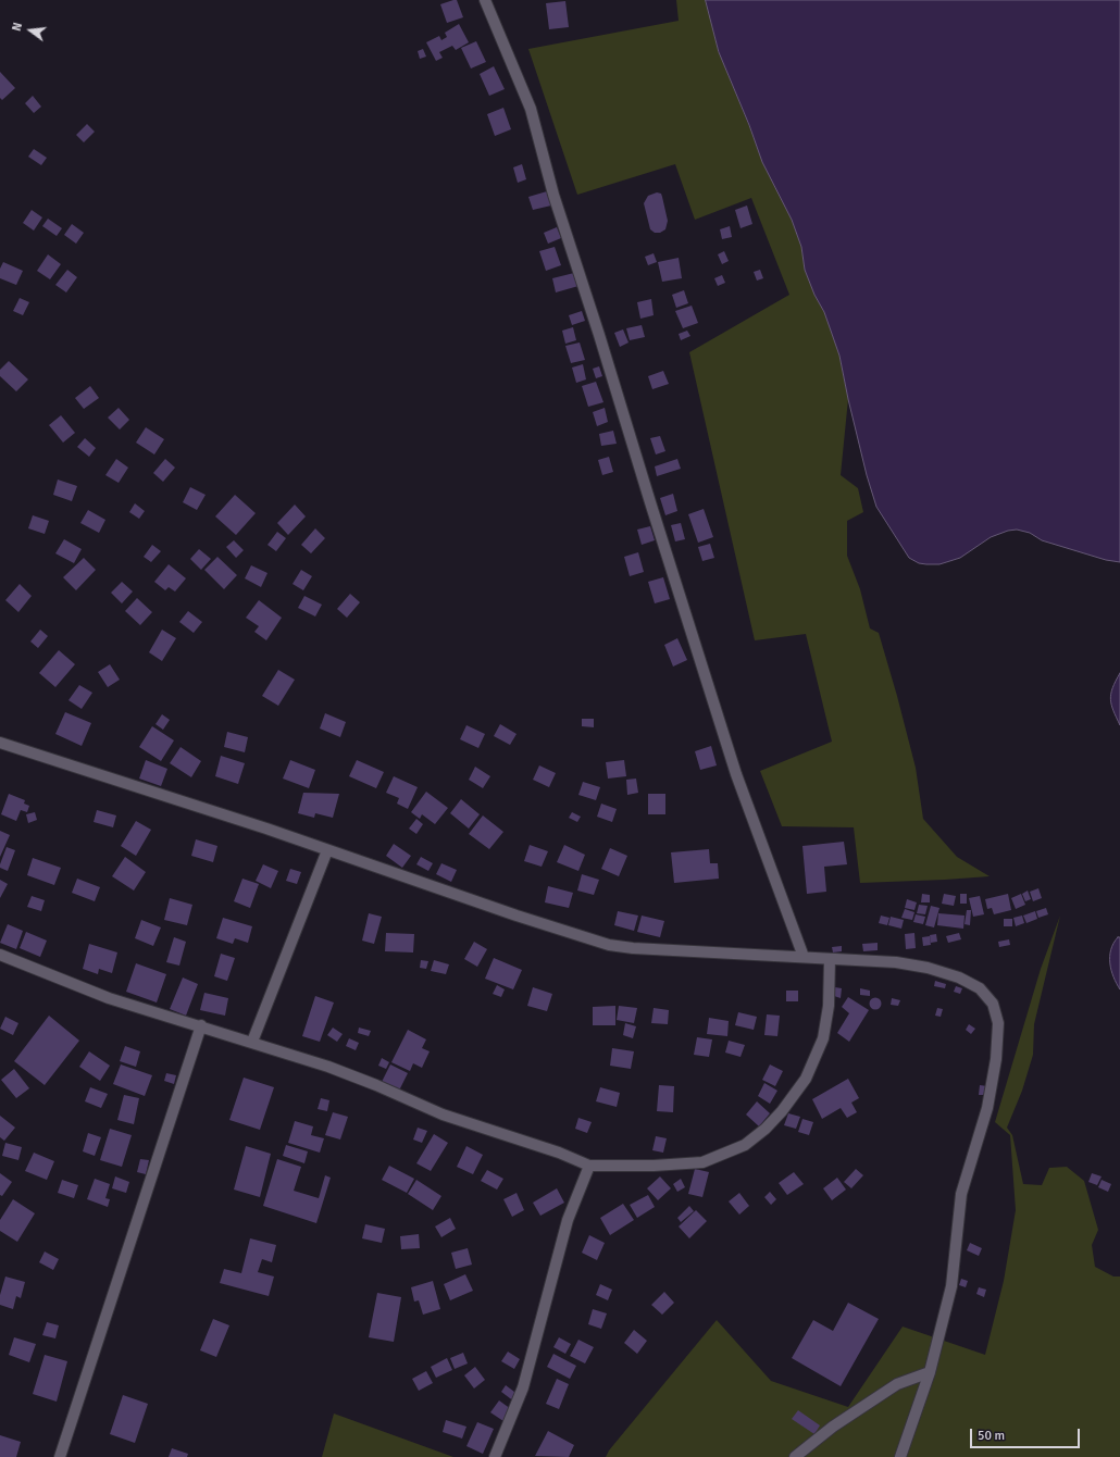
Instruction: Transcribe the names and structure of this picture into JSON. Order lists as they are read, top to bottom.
{
  "scale_bar": "50 m",
  "north": "left"
}
